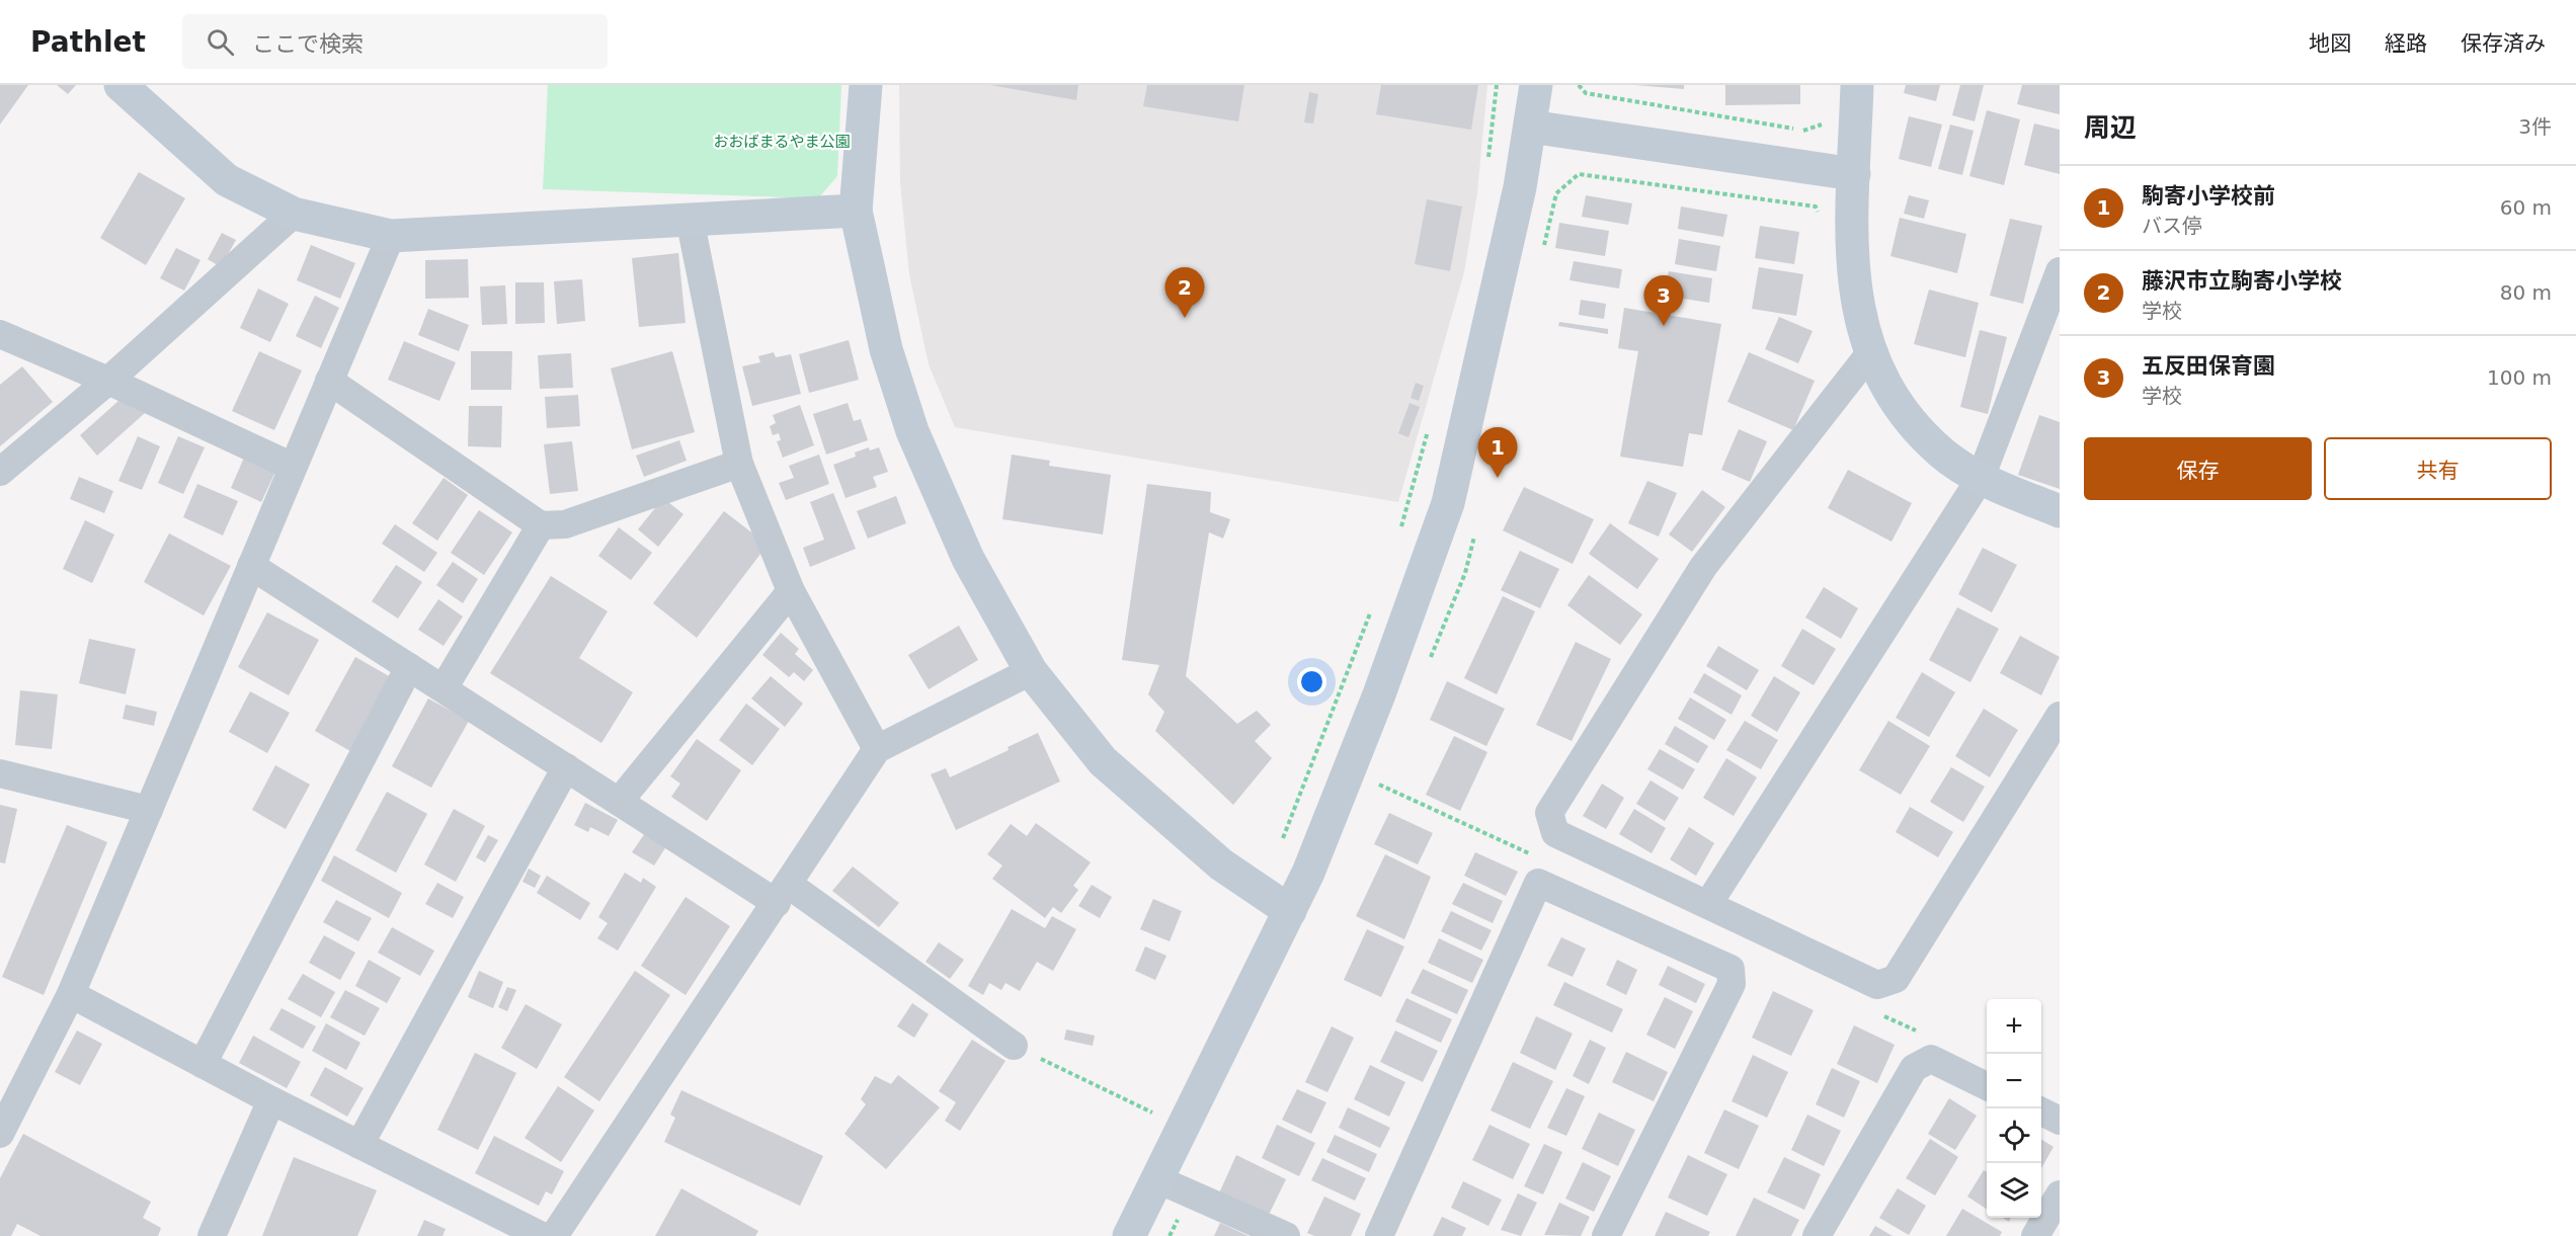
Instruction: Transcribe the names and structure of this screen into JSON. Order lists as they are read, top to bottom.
{
  "parks": ["おおばまるやま公園"],
  "page": {
    "header": "Pathlet",
    "search": "ここで検索",
    "nav": ["地図", "経路", "保存済み"],
    "heading": ["周辺", "3件"],
    "list": [
      {
        "mark": "1",
        "name": "駒寄小学校前",
        "note": "バス停",
        "value": "60 m"
      },
      {
        "mark": "2",
        "name": "藤沢市立駒寄小学校",
        "note": "学校",
        "value": "80 m"
      },
      {
        "mark": "3",
        "name": "五反田保育園",
        "note": "学校",
        "value": "100 m"
      }
    ],
    "pins": ["2", "3", "1"],
    "buttons": ["保存", "共有"],
    "map_buttons": ["+", "−"]
  }
}
